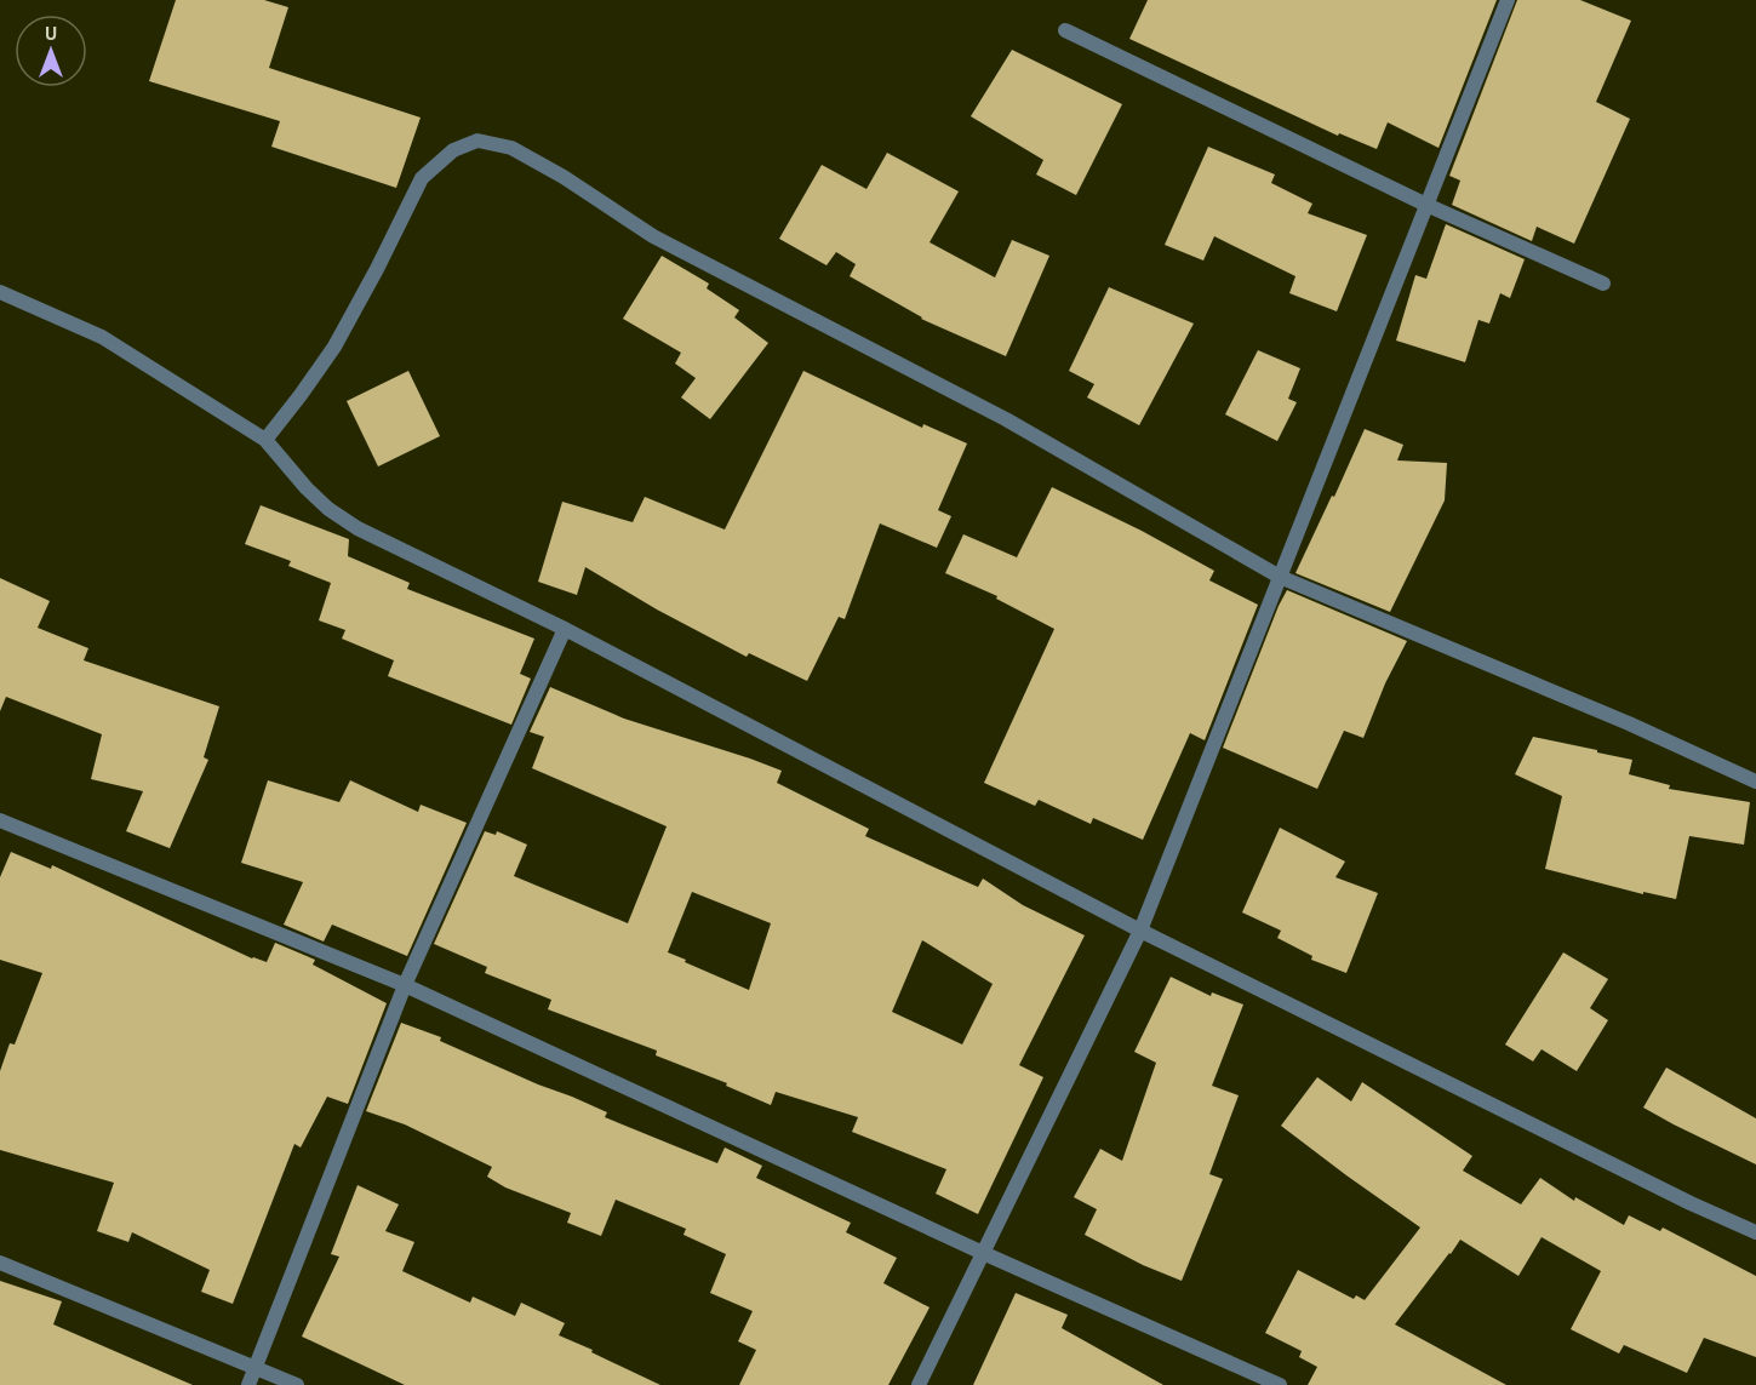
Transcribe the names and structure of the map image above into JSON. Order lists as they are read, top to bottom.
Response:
{
  "north": "top"
}
